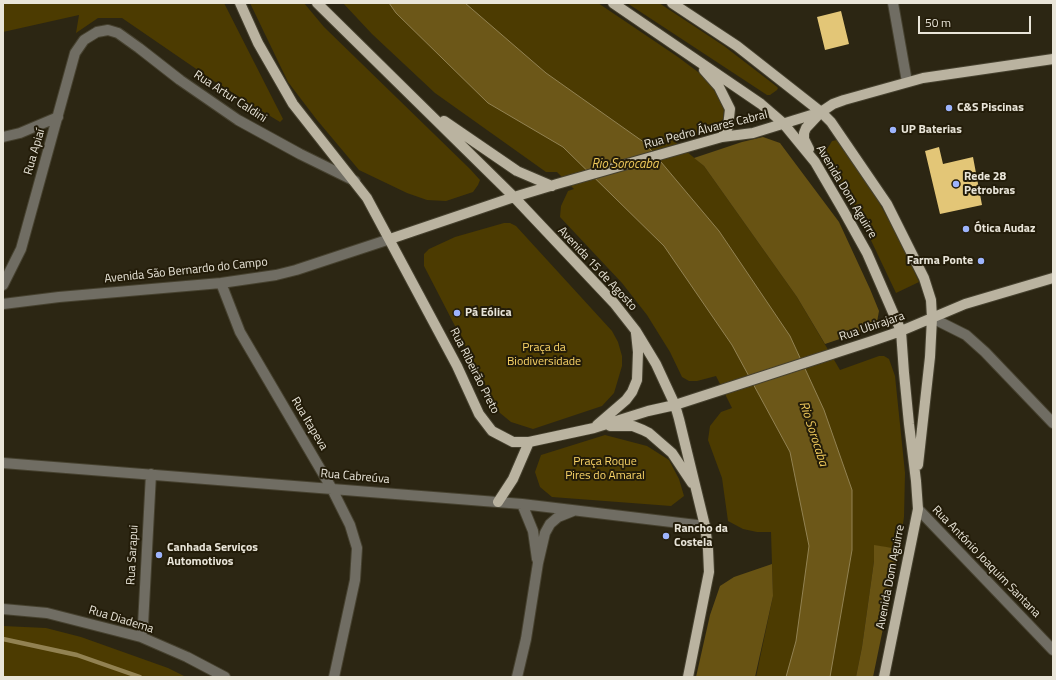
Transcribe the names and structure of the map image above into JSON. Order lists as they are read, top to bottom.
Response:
{
  "streets": {
    "main road": [
      "Rua Artur Caldini",
      "Rua Pedro Álvares Cabral",
      "Avenida Dom Aguirre",
      "Avenida 15 de Agosto",
      "Rua Ubirajara",
      "Rua Ribeirão Preto"
    ],
    "street": [
      "Rua Apiaí",
      "Avenida São Bernardo do Campo",
      "Rua Itapeva",
      "Rua Cabreúva",
      "Rua Sarapui",
      "Rua Antônio Joaquim Santana",
      "Rua Diadema"
    ]
  },
  "crossings": [
    ["Rua Artur Caldini", "Rua Apiaí"],
    ["Rua Artur Caldini", "Avenida São Bernardo do Campo"],
    ["Rua Artur Caldini", "Rua Ribeirão Preto"],
    ["Rua Pedro Álvares Cabral", "Avenida Dom Aguirre"],
    ["Avenida Dom Aguirre", "Rua Ubirajara"],
    ["Avenida Dom Aguirre", "Rua Antônio Joaquim Santana"],
    ["Avenida 15 de Agosto", "Rua Ubirajara"],
    ["Avenida 15 de Agosto", "Rua Ribeirão Preto"],
    ["Avenida 15 de Agosto", "Rua Cabreúva"],
    ["Avenida São Bernardo do Campo", "Rua Ribeirão Preto"],
    ["Avenida São Bernardo do Campo", "Rua Itapeva"],
    ["Rua Ubirajara", "Rua Ribeirão Preto"],
    ["Rua Itapeva", "Rua Cabreúva"],
    ["Rua Cabreúva", "Rua Sarapui"],
    ["Rua Sarapui", "Rua Diadema"]
  ],
  "water": ["Rio Sorocaba"],
  "parks": ["Praça da Biodiversidade", "Praça Roque Pires do Amaral"],
  "places": [
    "C&S Piscinas",
    "UP Baterias",
    "Rede 28 Petrobras",
    "Ótica Audaz",
    "Farma Ponte",
    "Pá Eólica",
    "Rancho da Costela",
    "Canhada Serviços Automotivos"
  ],
  "scale_bar": "50 m"
}
